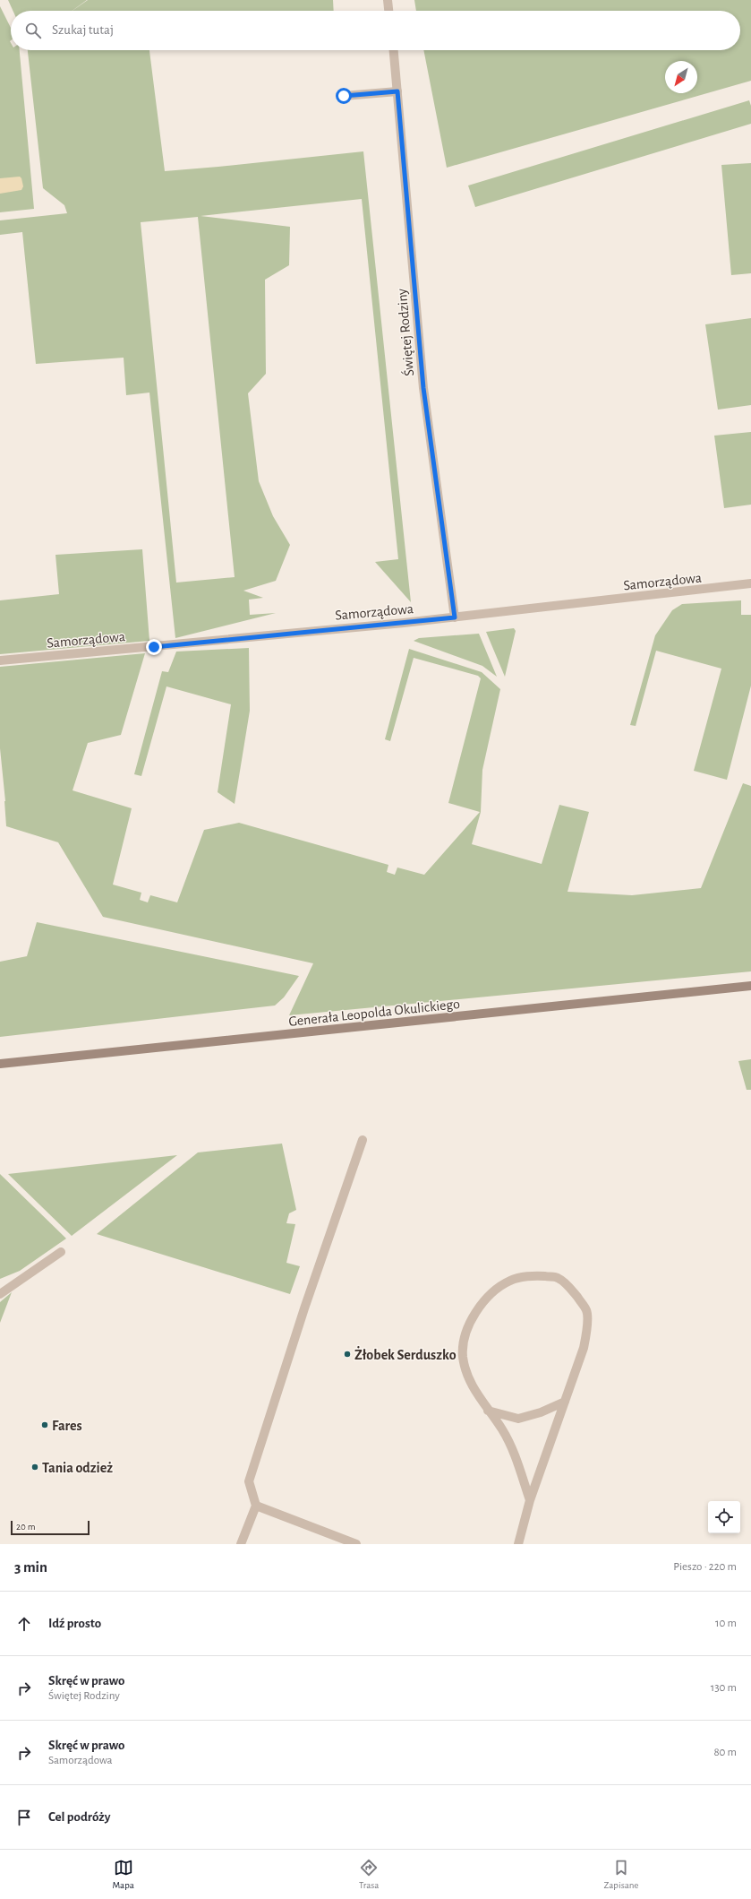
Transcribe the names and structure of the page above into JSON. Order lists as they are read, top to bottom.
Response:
{
  "streets": {
    "main road": ["Generała Leopolda Okulickiego"],
    "street": ["Świętej Rodziny", "Samorządowa"]
  },
  "crossings": [
    ["Świętej Rodziny", "Samorządowa"]
  ],
  "places": ["Żłobek Serduszko", "Fares", "Tania odzież"],
  "scale_bar": "20 m",
  "north": "bottom left",
  "page": {
    "search": "Szukaj tutaj",
    "scale": "20 m",
    "heading": ["3 min", "Pieszo · 220 m"],
    "list": [
      ["Idź prosto", "10 m"],
      ["Skręć w prawo", "Świętej Rodziny", "130 m"],
      ["Skręć w prawo", "Samorządowa", "80 m"],
      "Cel podróży"
    ],
    "nav": ["Mapa", "Trasa", "Zapisane"]
  }
}
